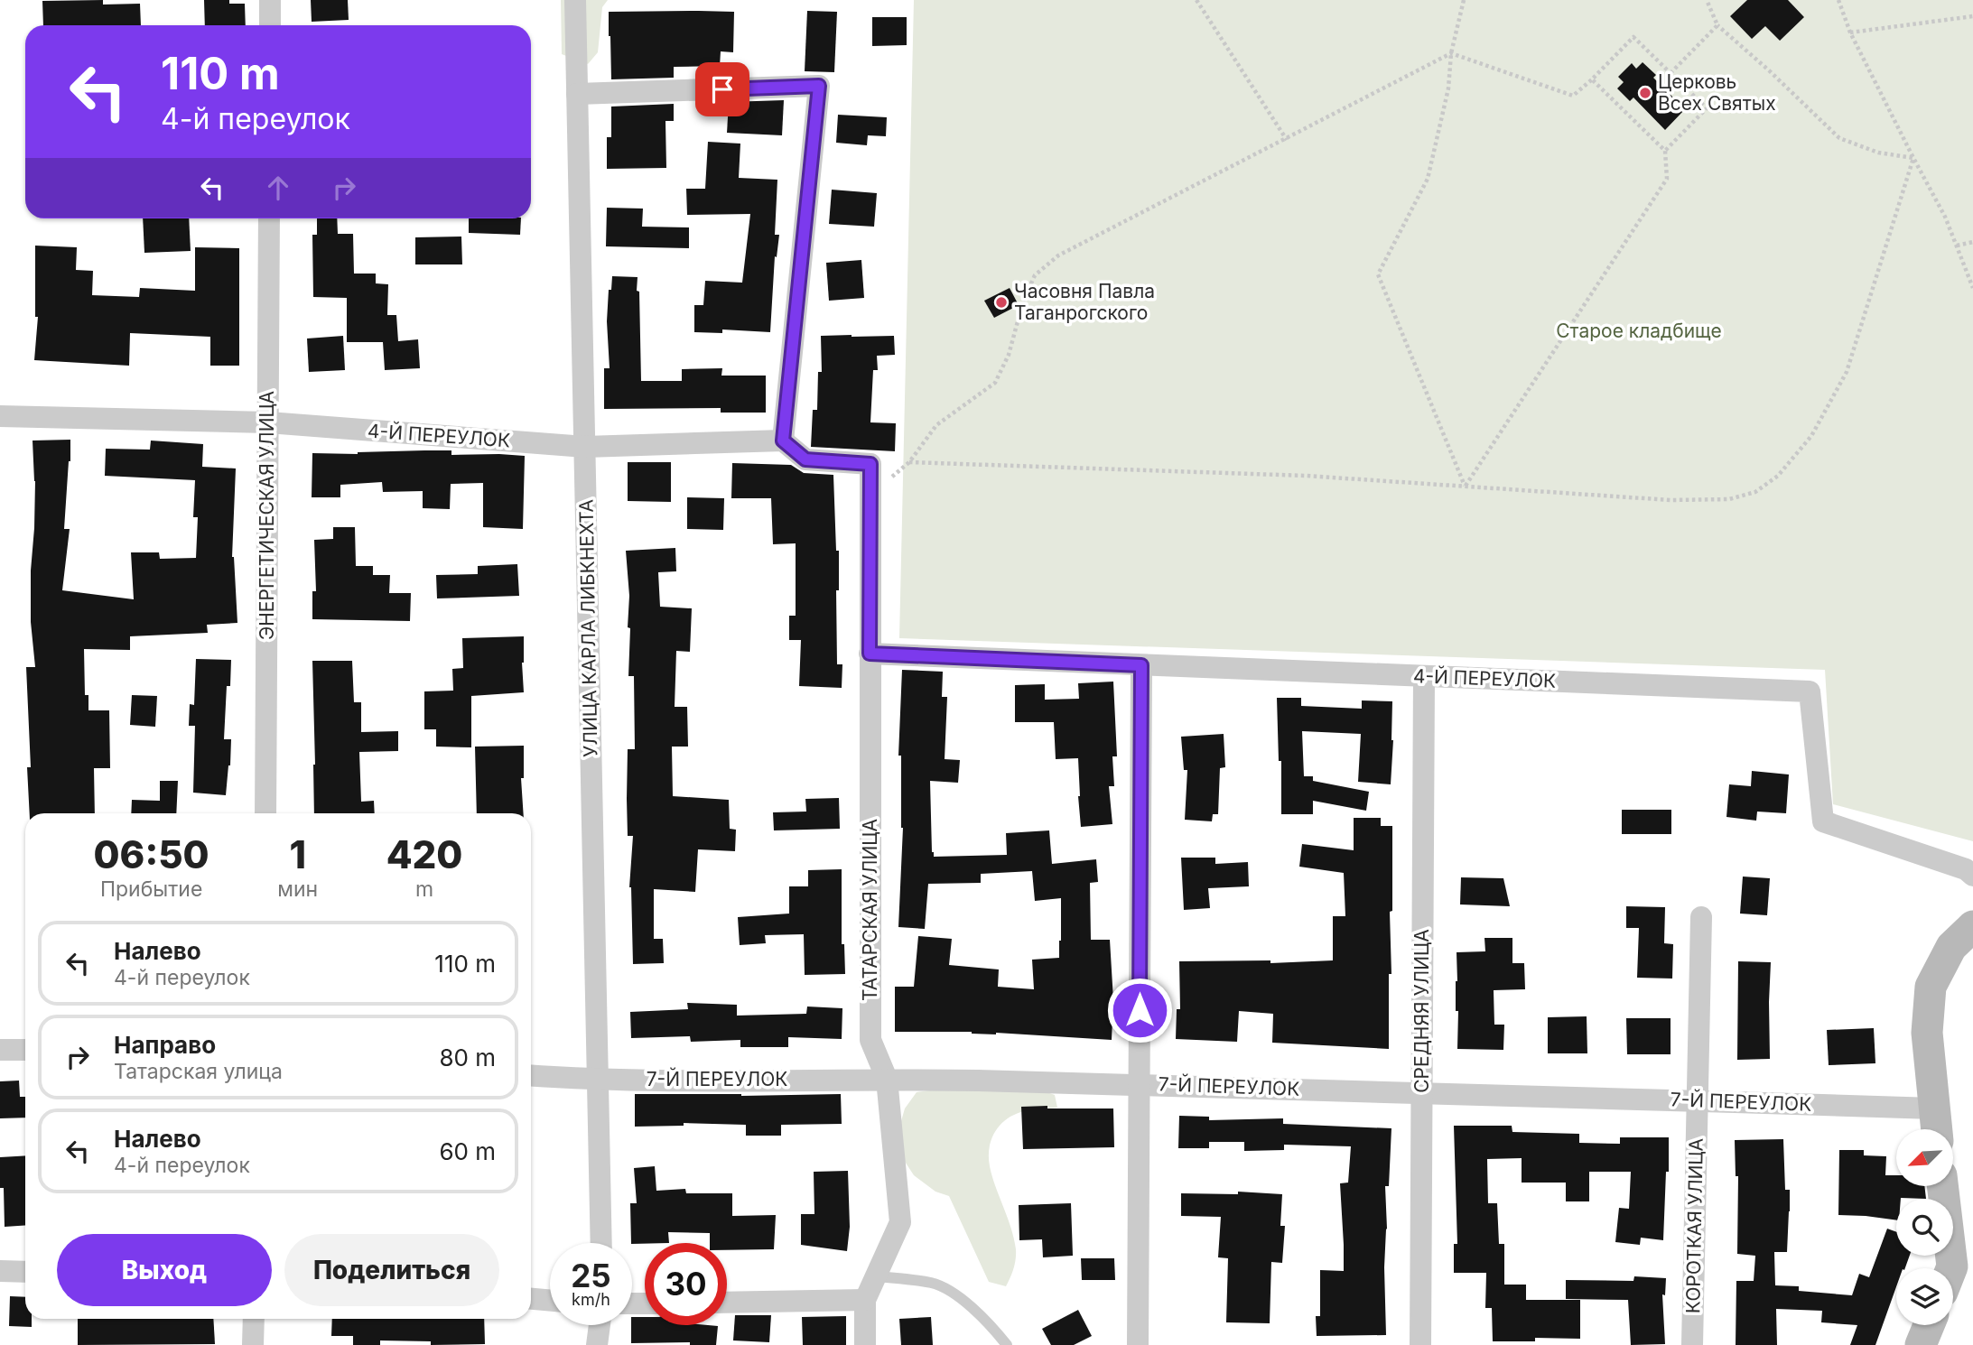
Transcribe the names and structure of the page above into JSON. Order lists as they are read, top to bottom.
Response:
{
  "streets": {
    "street": [
      "4-Й ПЕРЕУЛОК",
      "ЭНЕРГЕТИЧЕСКАЯ УЛИЦА",
      "УЛИЦА КАРЛА ЛИБКНЕХТА",
      "ТАТАРСКАЯ УЛИЦА",
      "СРЕДНЯЯ УЛИЦА",
      "7-Й ПЕРЕУЛОК",
      "КОРОТКАЯ УЛИЦА"
    ]
  },
  "crossings": [
    ["4-Й ПЕРЕУЛОК", "ЭНЕРГЕТИЧЕСКАЯ УЛИЦА"],
    ["4-Й ПЕРЕУЛОК", "УЛИЦА КАРЛА ЛИБКНЕХТА"],
    ["4-Й ПЕРЕУЛОК", "ТАТАРСКАЯ УЛИЦА"],
    ["4-Й ПЕРЕУЛОК", "СРЕДНЯЯ УЛИЦА"],
    ["УЛИЦА КАРЛА ЛИБКНЕХТА", "7-Й ПЕРЕУЛОК"],
    ["ТАТАРСКАЯ УЛИЦА", "7-Й ПЕРЕУЛОК"],
    ["СРЕДНЯЯ УЛИЦА", "7-Й ПЕРЕУЛОК"],
    ["7-Й ПЕРЕУЛОК", "КОРОТКАЯ УЛИЦА"]
  ],
  "parks": ["Старое кладбище"],
  "places": ["Церковь Всех Святых", "Часовня Павла Таганрогского"],
  "north": "bottom left",
  "page": {
    "turn": ["110 m", "4-й переулок"],
    "eta": [
      "06:50",
      "Прибытие",
      "1",
      "мин",
      "420",
      "m"
    ],
    "list": [
      {
        "name": "Налево",
        "note": "4-й переулок",
        "value": "110 m"
      },
      {
        "name": "Направо",
        "note": "Татарская улица",
        "value": "80 m"
      },
      {
        "name": "Налево",
        "note": "4-й переулок",
        "value": "60 m"
      }
    ],
    "buttons": ["Выход", "Поделиться"],
    "speed": "25 km/h",
    "limit": "30"
  }
}
